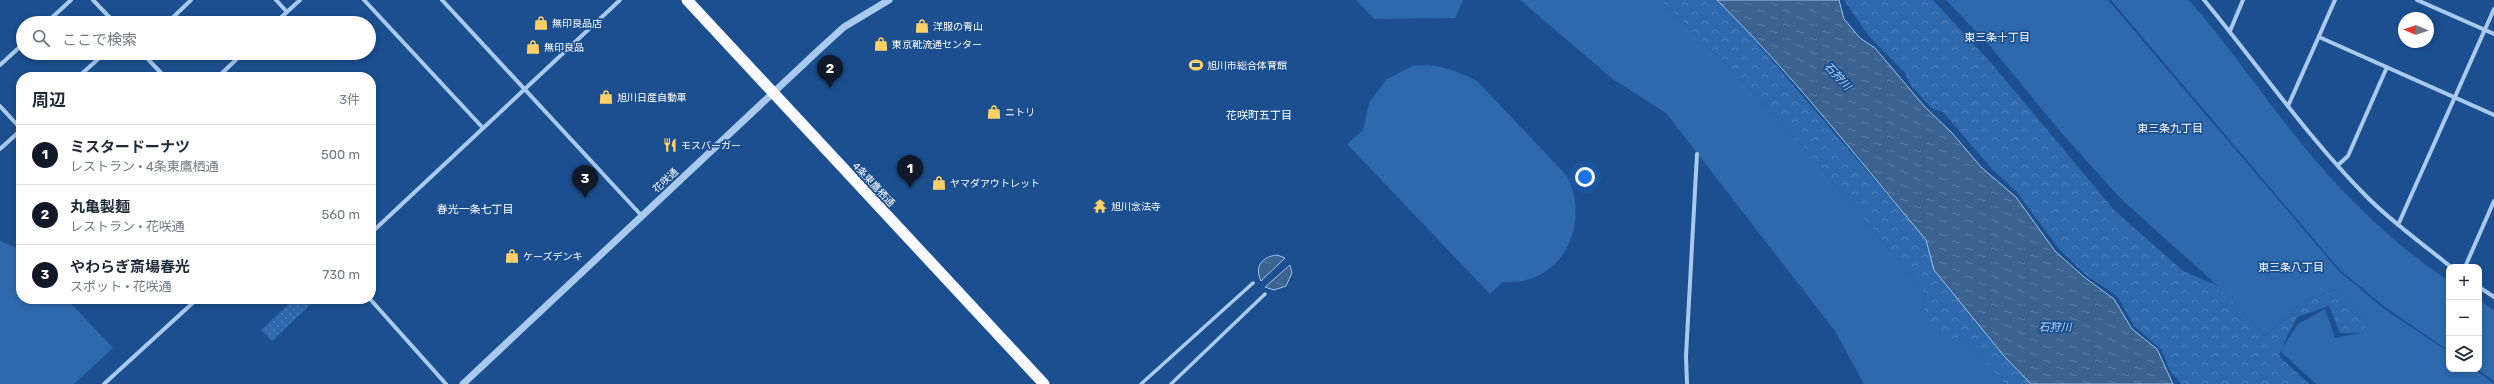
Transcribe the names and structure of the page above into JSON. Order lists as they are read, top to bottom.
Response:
{
  "streets": {
    "highway": ["4条東鷹栖通"],
    "street": ["花咲通"]
  },
  "crossings": [
    ["花咲通", "4条東鷹栖通"]
  ],
  "districts": [
    "東三条十丁目",
    "花咲町五丁目",
    "東三条九丁目",
    "春光一条七丁目",
    "東三条八丁目"
  ],
  "water": ["石狩川"],
  "places": {
    "shop": [
      "無印良品店",
      "洋服の青山",
      "東京靴流通センター",
      "無印良品",
      "旭川日産自動車",
      "ニトリ",
      "ヤマダアウトレット",
      "ケーズデンキ"
    ],
    "sports": ["旭川市総合体育館"],
    "restaurant": ["モスバーガー"],
    "temple": ["旭川念法寺"]
  },
  "north": "left",
  "page": {
    "search": "ここで検索",
    "pins": ["2", "1", "3"],
    "heading": ["周辺", "3件"],
    "list": [
      {
        "mark": "1",
        "name": "ミスタードーナツ",
        "note": "レストラン · 4条東鷹栖通",
        "value": "500 m"
      },
      {
        "mark": "2",
        "name": "丸亀製麺",
        "note": "レストラン · 花咲通",
        "value": "560 m"
      },
      {
        "mark": "3",
        "name": "やわらぎ斎場春光",
        "note": "スポット · 花咲通",
        "value": "730 m"
      }
    ],
    "map_buttons": ["+", "−"]
  }
}
